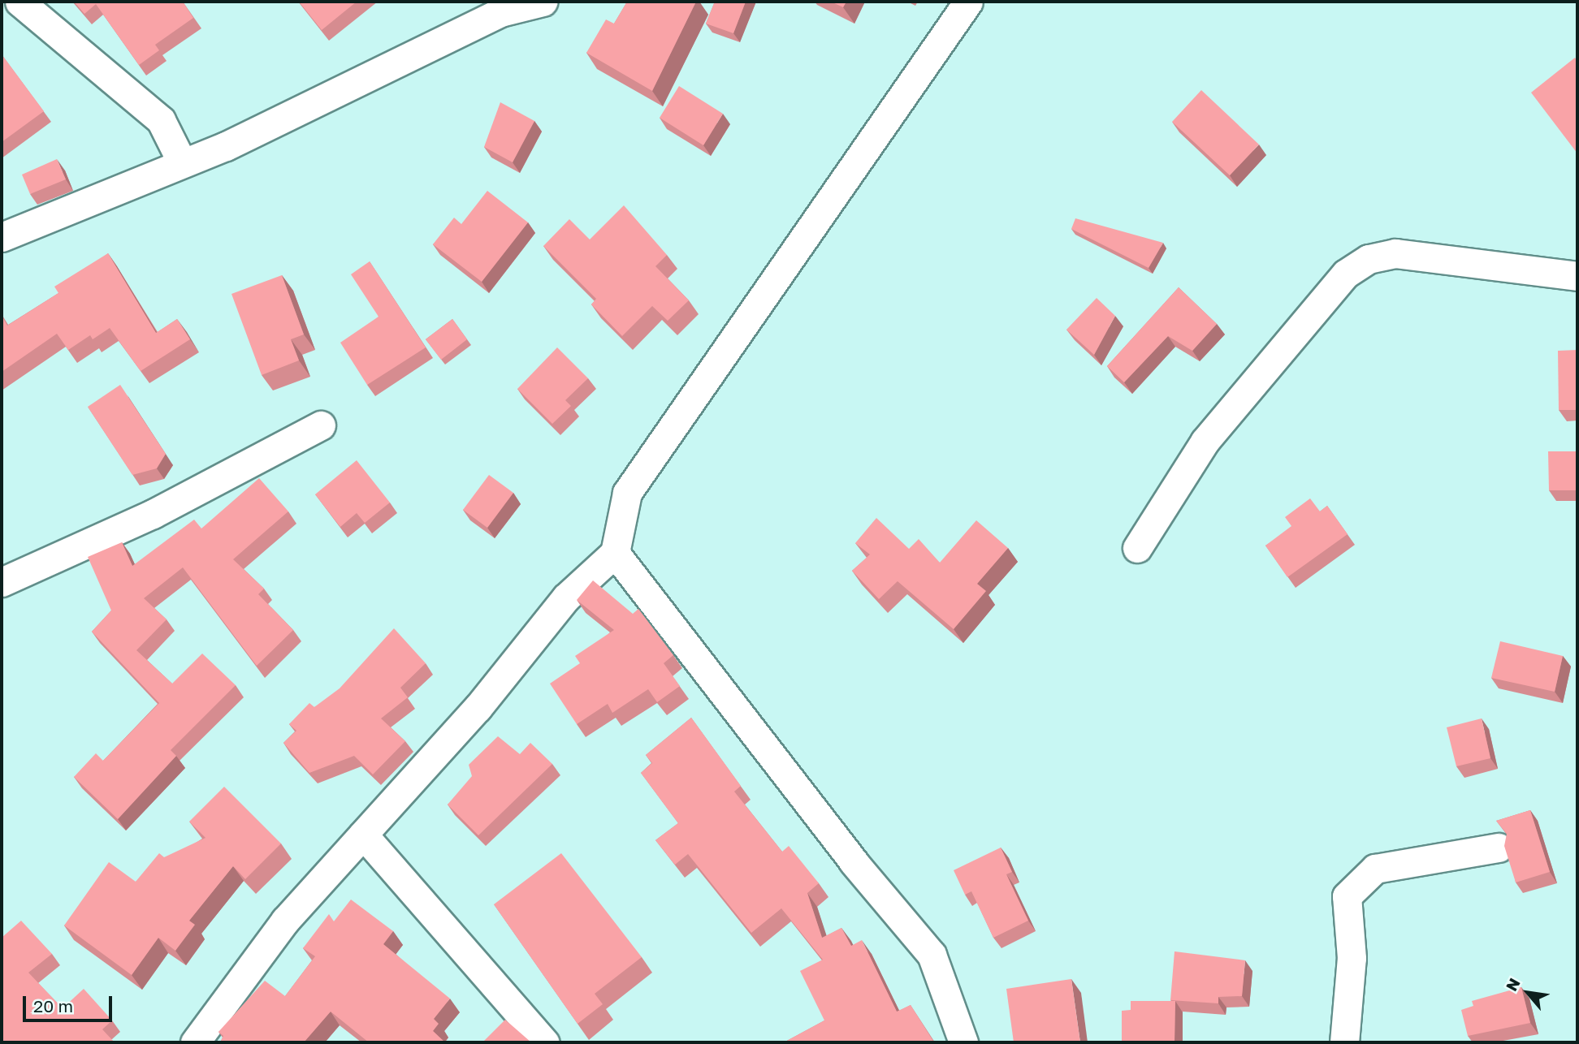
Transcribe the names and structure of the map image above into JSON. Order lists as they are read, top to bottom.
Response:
{
  "scale_bar": "20 m",
  "north": "top left"
}
